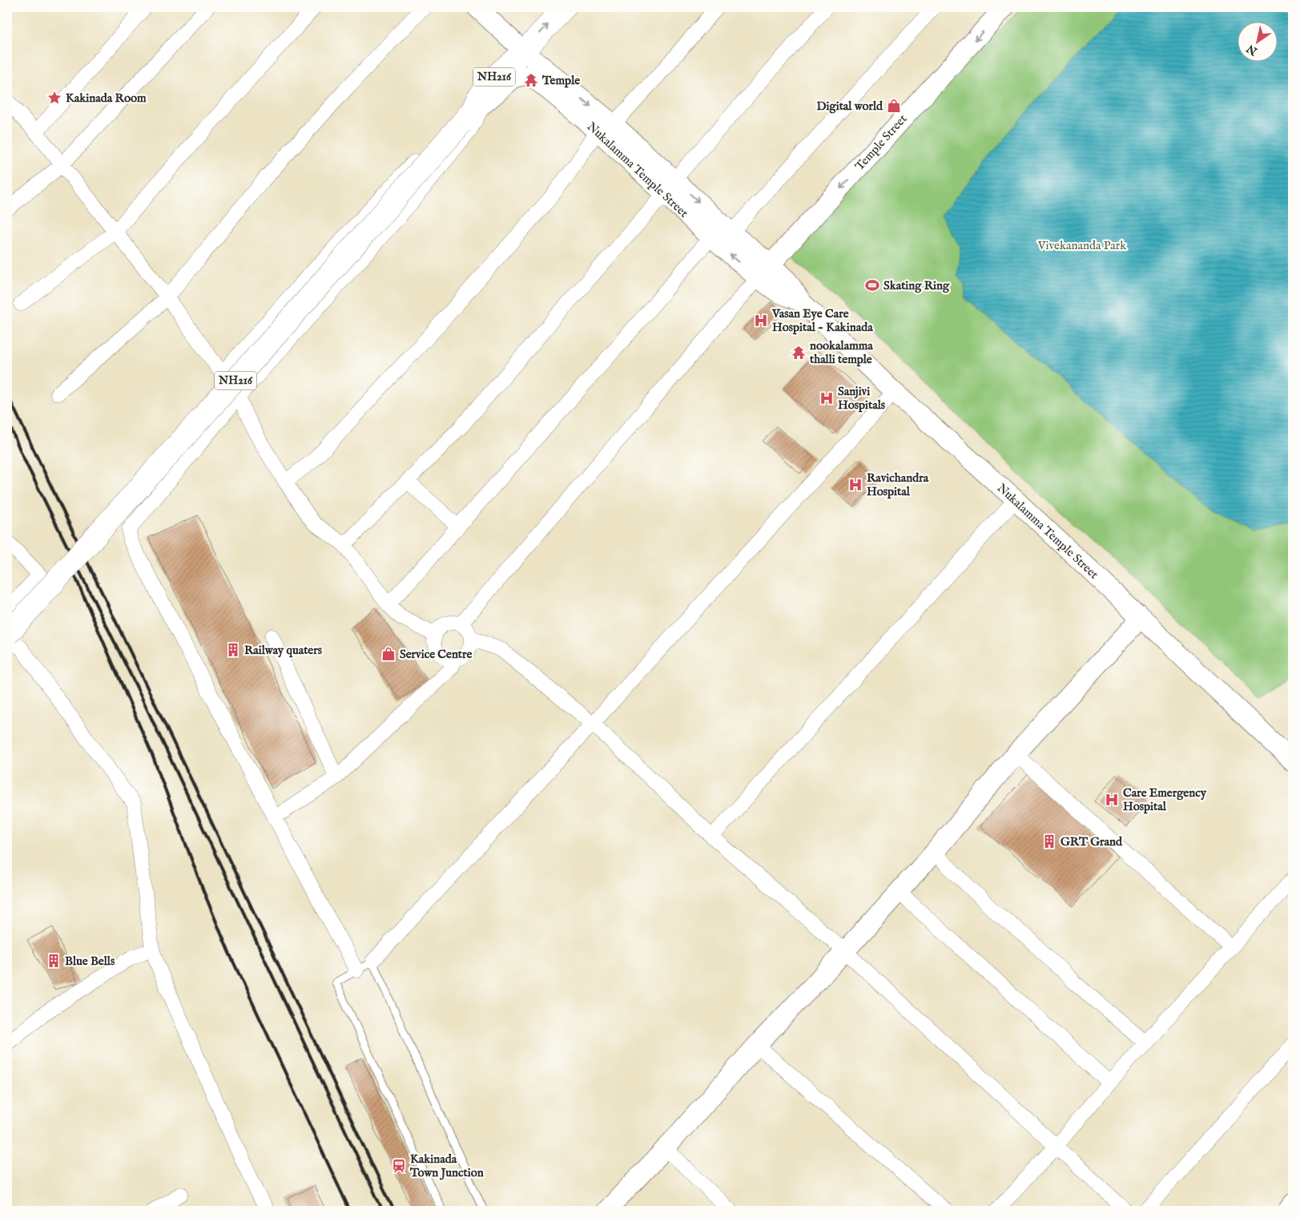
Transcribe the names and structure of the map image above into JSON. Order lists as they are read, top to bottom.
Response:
{
  "streets": {
    "highway": ["NH216"],
    "street": ["Temple Street", "Nukalamma Temple Street"]
  },
  "crossings": [
    ["NH216", "Nukalamma Temple Street"],
    ["Temple Street", "Nukalamma Temple Street"]
  ],
  "parks": ["Vivekananda Park"],
  "places": {
    "temple": ["Temple", "nookalamma thalli temple"],
    "place": ["Kakinada Room"],
    "shop": ["Digital world", "Service Centre"],
    "sports": ["Skating Ring"],
    "hospital": [
      "Vasan Eye Care Hospital - Kakinada",
      "Sanjivi Hospitals",
      "Ravichandra Hospital",
      "Care Emergency Hospital"
    ],
    "building": ["Railway quaters", "GRT Grand", "Blue Bells"],
    "station": ["Kakinada Town Junction"]
  },
  "north": "bottom left"
}
